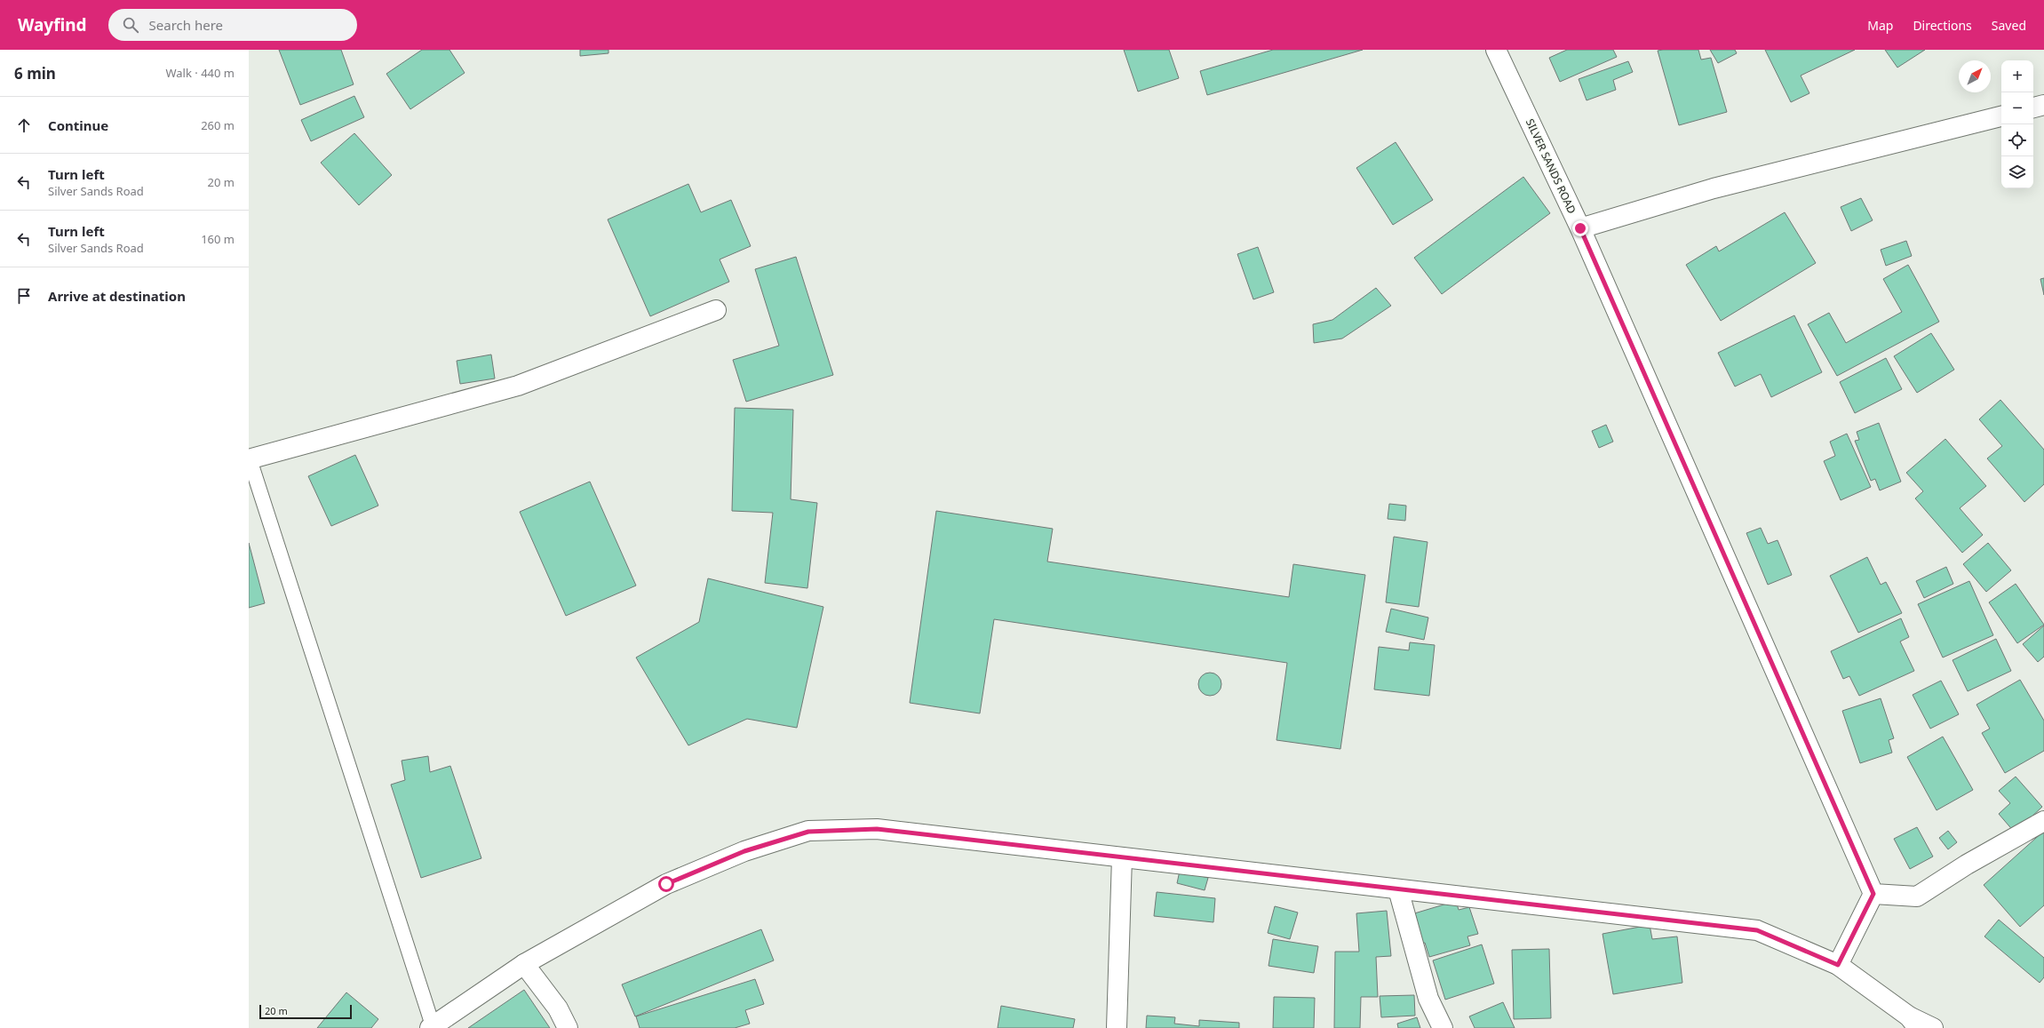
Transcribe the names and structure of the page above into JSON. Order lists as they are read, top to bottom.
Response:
{
  "streets": {
    "street": ["SILVER SANDS ROAD"]
  },
  "scale_bar": "20 m",
  "north": "top right",
  "page": {
    "header": "Wayfind",
    "search": "Search here",
    "nav": ["Map", "Directions", "Saved"],
    "heading": ["6 min", "Walk · 440 m"],
    "map_buttons": ["+", "−"],
    "list": [
      ["Continue", "260 m"],
      ["Turn left", "Silver Sands Road", "20 m"],
      ["Turn left", "Silver Sands Road", "160 m"],
      "Arrive at destination"
    ],
    "scale": "20 m"
  }
}
